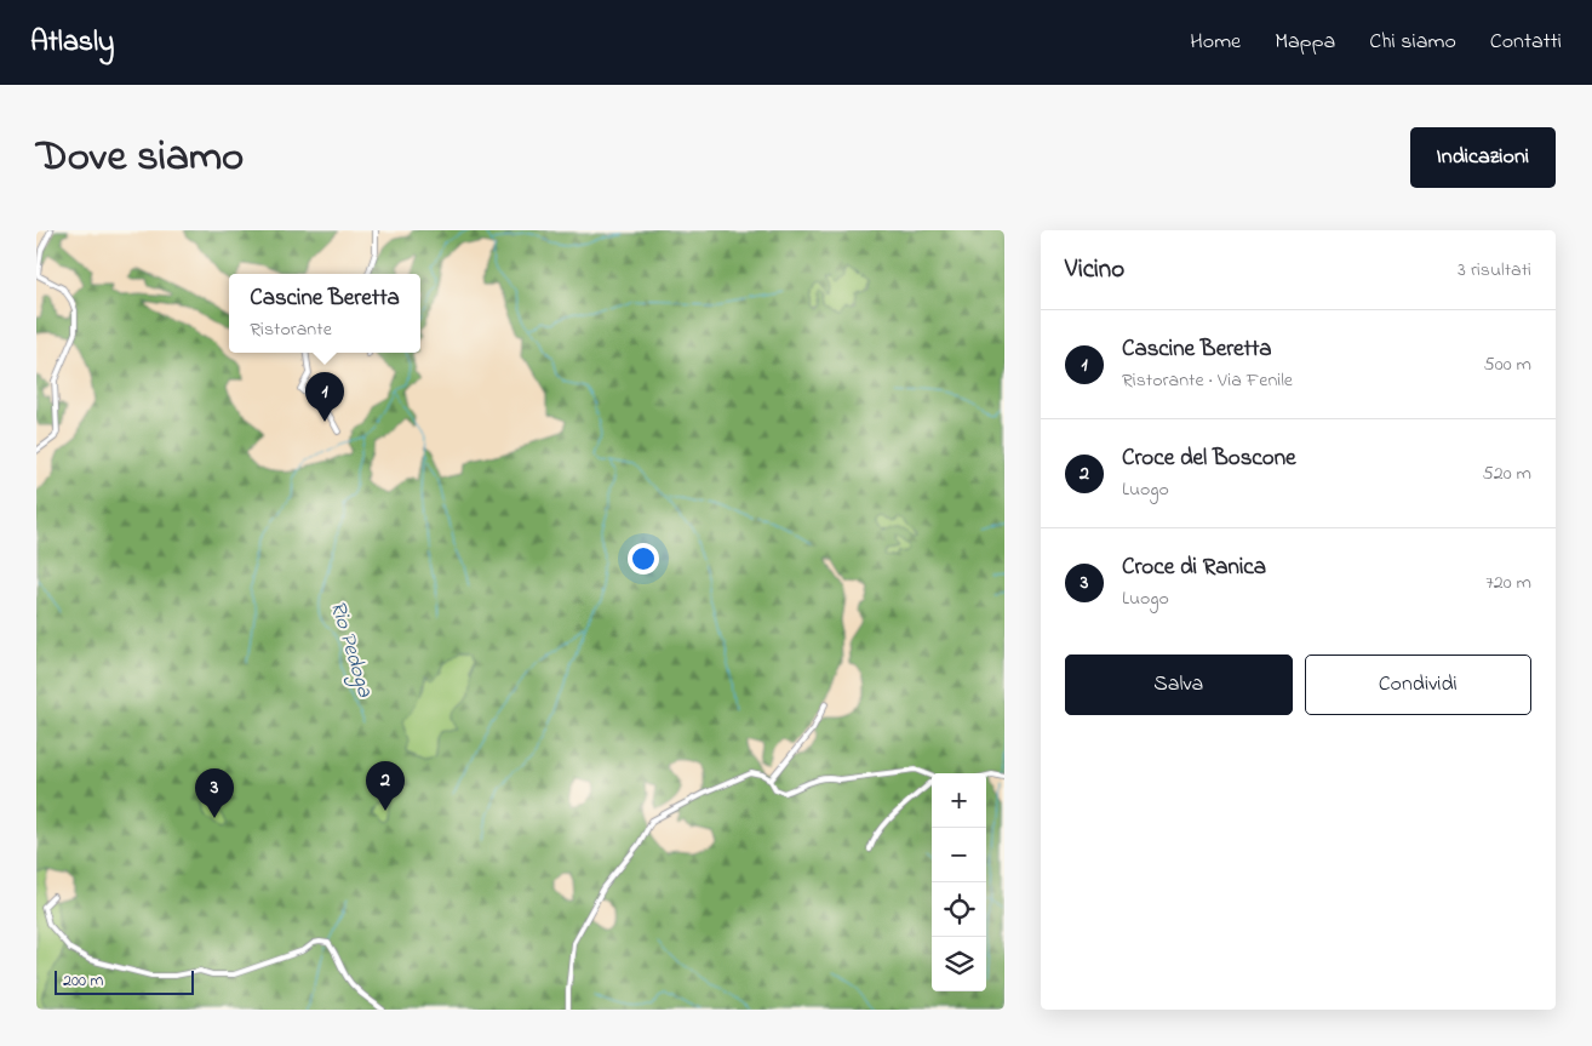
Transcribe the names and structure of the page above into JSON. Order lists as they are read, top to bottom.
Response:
{
  "water": ["Rio Pedoga"],
  "scale_bar": "200 m",
  "page": {
    "header": "Atlasly",
    "nav": [
      "Home",
      "Mappa",
      "Chi siamo",
      "Contatti"
    ],
    "title": "Dove siamo",
    "buttons": [
      "Indicazioni",
      ["Salva", "Condividi"]
    ],
    "heading": ["Vicino", "3 risultati"],
    "popup": ["Cascine Beretta", "Ristorante"],
    "list": [
      {
        "mark": "1",
        "name": "Cascine Beretta",
        "note": "Ristorante · Via Fenile",
        "value": "500 m"
      },
      {
        "mark": "2",
        "name": "Croce del Boscone",
        "note": "Luogo",
        "value": "520 m"
      },
      {
        "mark": "3",
        "name": "Croce di Ranica",
        "note": "Luogo",
        "value": "720 m"
      }
    ],
    "pins": ["1", "2", "3"],
    "map_buttons": ["+", "−"],
    "scale": "200 m"
  }
}
